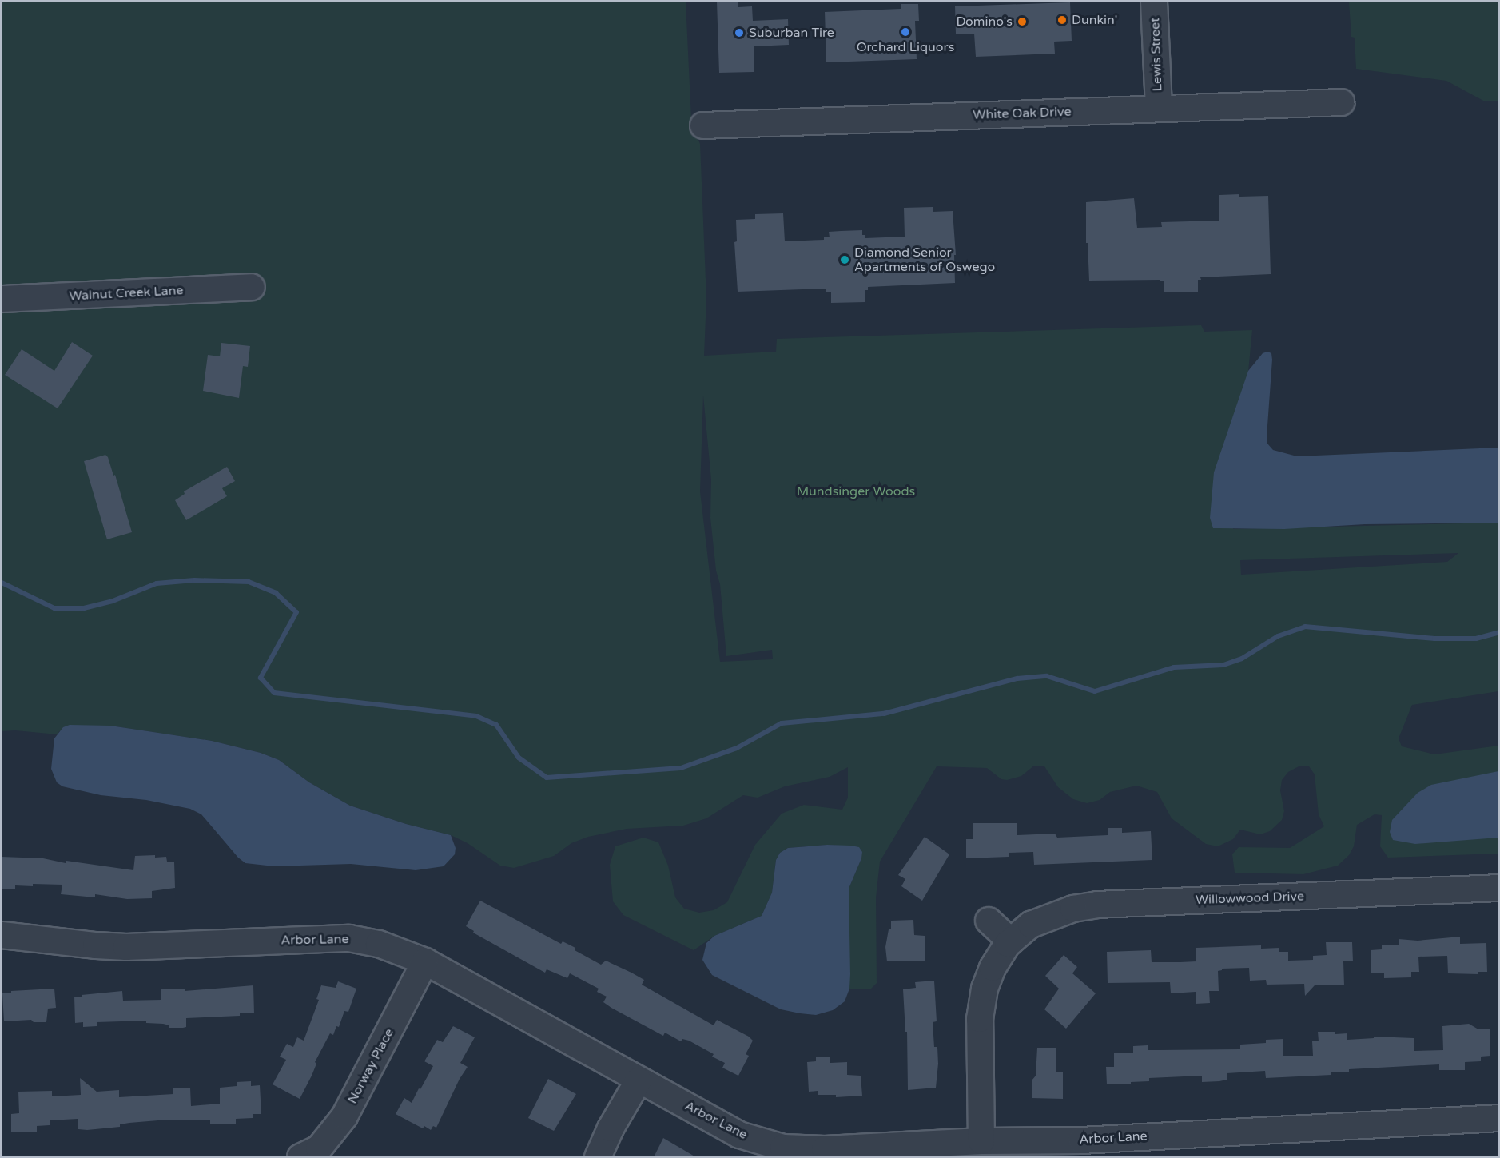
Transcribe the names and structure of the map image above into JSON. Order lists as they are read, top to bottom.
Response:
{
  "streets": {
    "street": [
      "Lewis Street",
      "White Oak Drive",
      "Walnut Creek Lane",
      "Willowwood Drive",
      "Arbor Lane",
      "Norway Place"
    ]
  },
  "crossings": [
    ["Lewis Street", "White Oak Drive"],
    ["Willowwood Drive", "Arbor Lane"],
    ["Arbor Lane", "Norway Place"]
  ],
  "parks": ["Mundsinger Woods"],
  "places": [
    "Dunkin'",
    "Domino's",
    "Orchard Liquors",
    "Suburban Tire",
    "Diamond Senior Apartments of Oswego"
  ]
}
